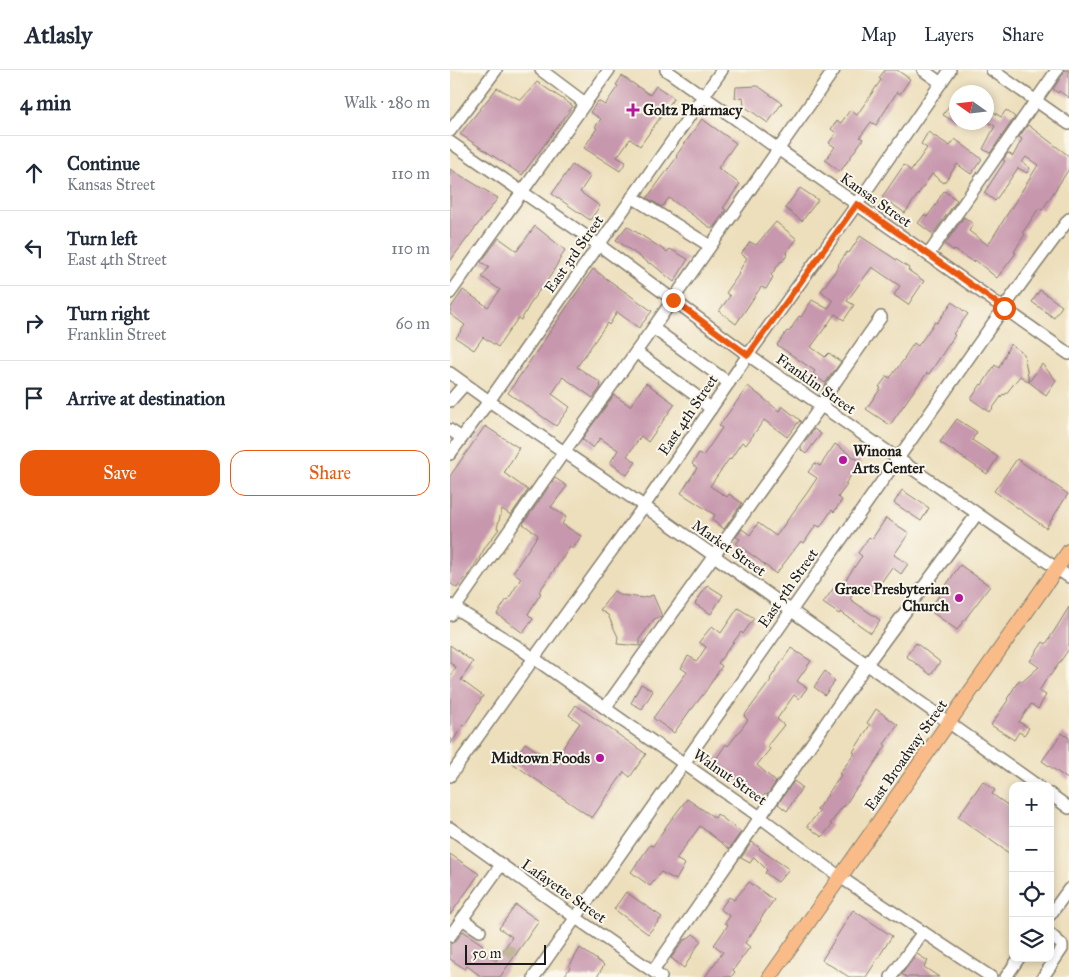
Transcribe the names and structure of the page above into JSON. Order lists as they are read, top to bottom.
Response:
{
  "streets": {
    "main road": ["East Broadway Street"],
    "street": [
      "Kansas Street",
      "East 3rd Street",
      "Franklin Street",
      "East 4th Street",
      "Market Street",
      "East 5th Street",
      "Walnut Street",
      "Lafayette Street"
    ]
  },
  "crossings": [
    ["Kansas Street", "East 3rd Street"],
    ["Kansas Street", "East 4th Street"],
    ["Kansas Street", "East 5th Street"],
    ["East 3rd Street", "Franklin Street"],
    ["East 3rd Street", "Market Street"],
    ["Franklin Street", "East 4th Street"],
    ["Franklin Street", "East 5th Street"],
    ["Franklin Street", "East Broadway Street"],
    ["East 4th Street", "Market Street"],
    ["East 4th Street", "Walnut Street"],
    ["Market Street", "East 5th Street"],
    ["Market Street", "East Broadway Street"],
    ["East 5th Street", "Walnut Street"],
    ["East 5th Street", "Lafayette Street"],
    ["East Broadway Street", "Walnut Street"]
  ],
  "places": {
    "health": ["Goltz Pharmacy"],
    "other": ["Winona Arts Center", "Grace Presbyterian Church", "Midtown Foods"]
  },
  "scale_bar": "50 m",
  "north": "left",
  "page": {
    "header": "Atlasly",
    "nav": ["Map", "Layers", "Share"],
    "heading": ["4 min", "Walk · 280 m"],
    "list": [
      ["Continue", "Kansas Street", "110 m"],
      ["Turn left", "East 4th Street", "110 m"],
      ["Turn right", "Franklin Street", "60 m"],
      "Arrive at destination"
    ],
    "buttons": ["Save", "Share"],
    "map_buttons": ["+", "−"],
    "scale": "50 m"
  }
}
